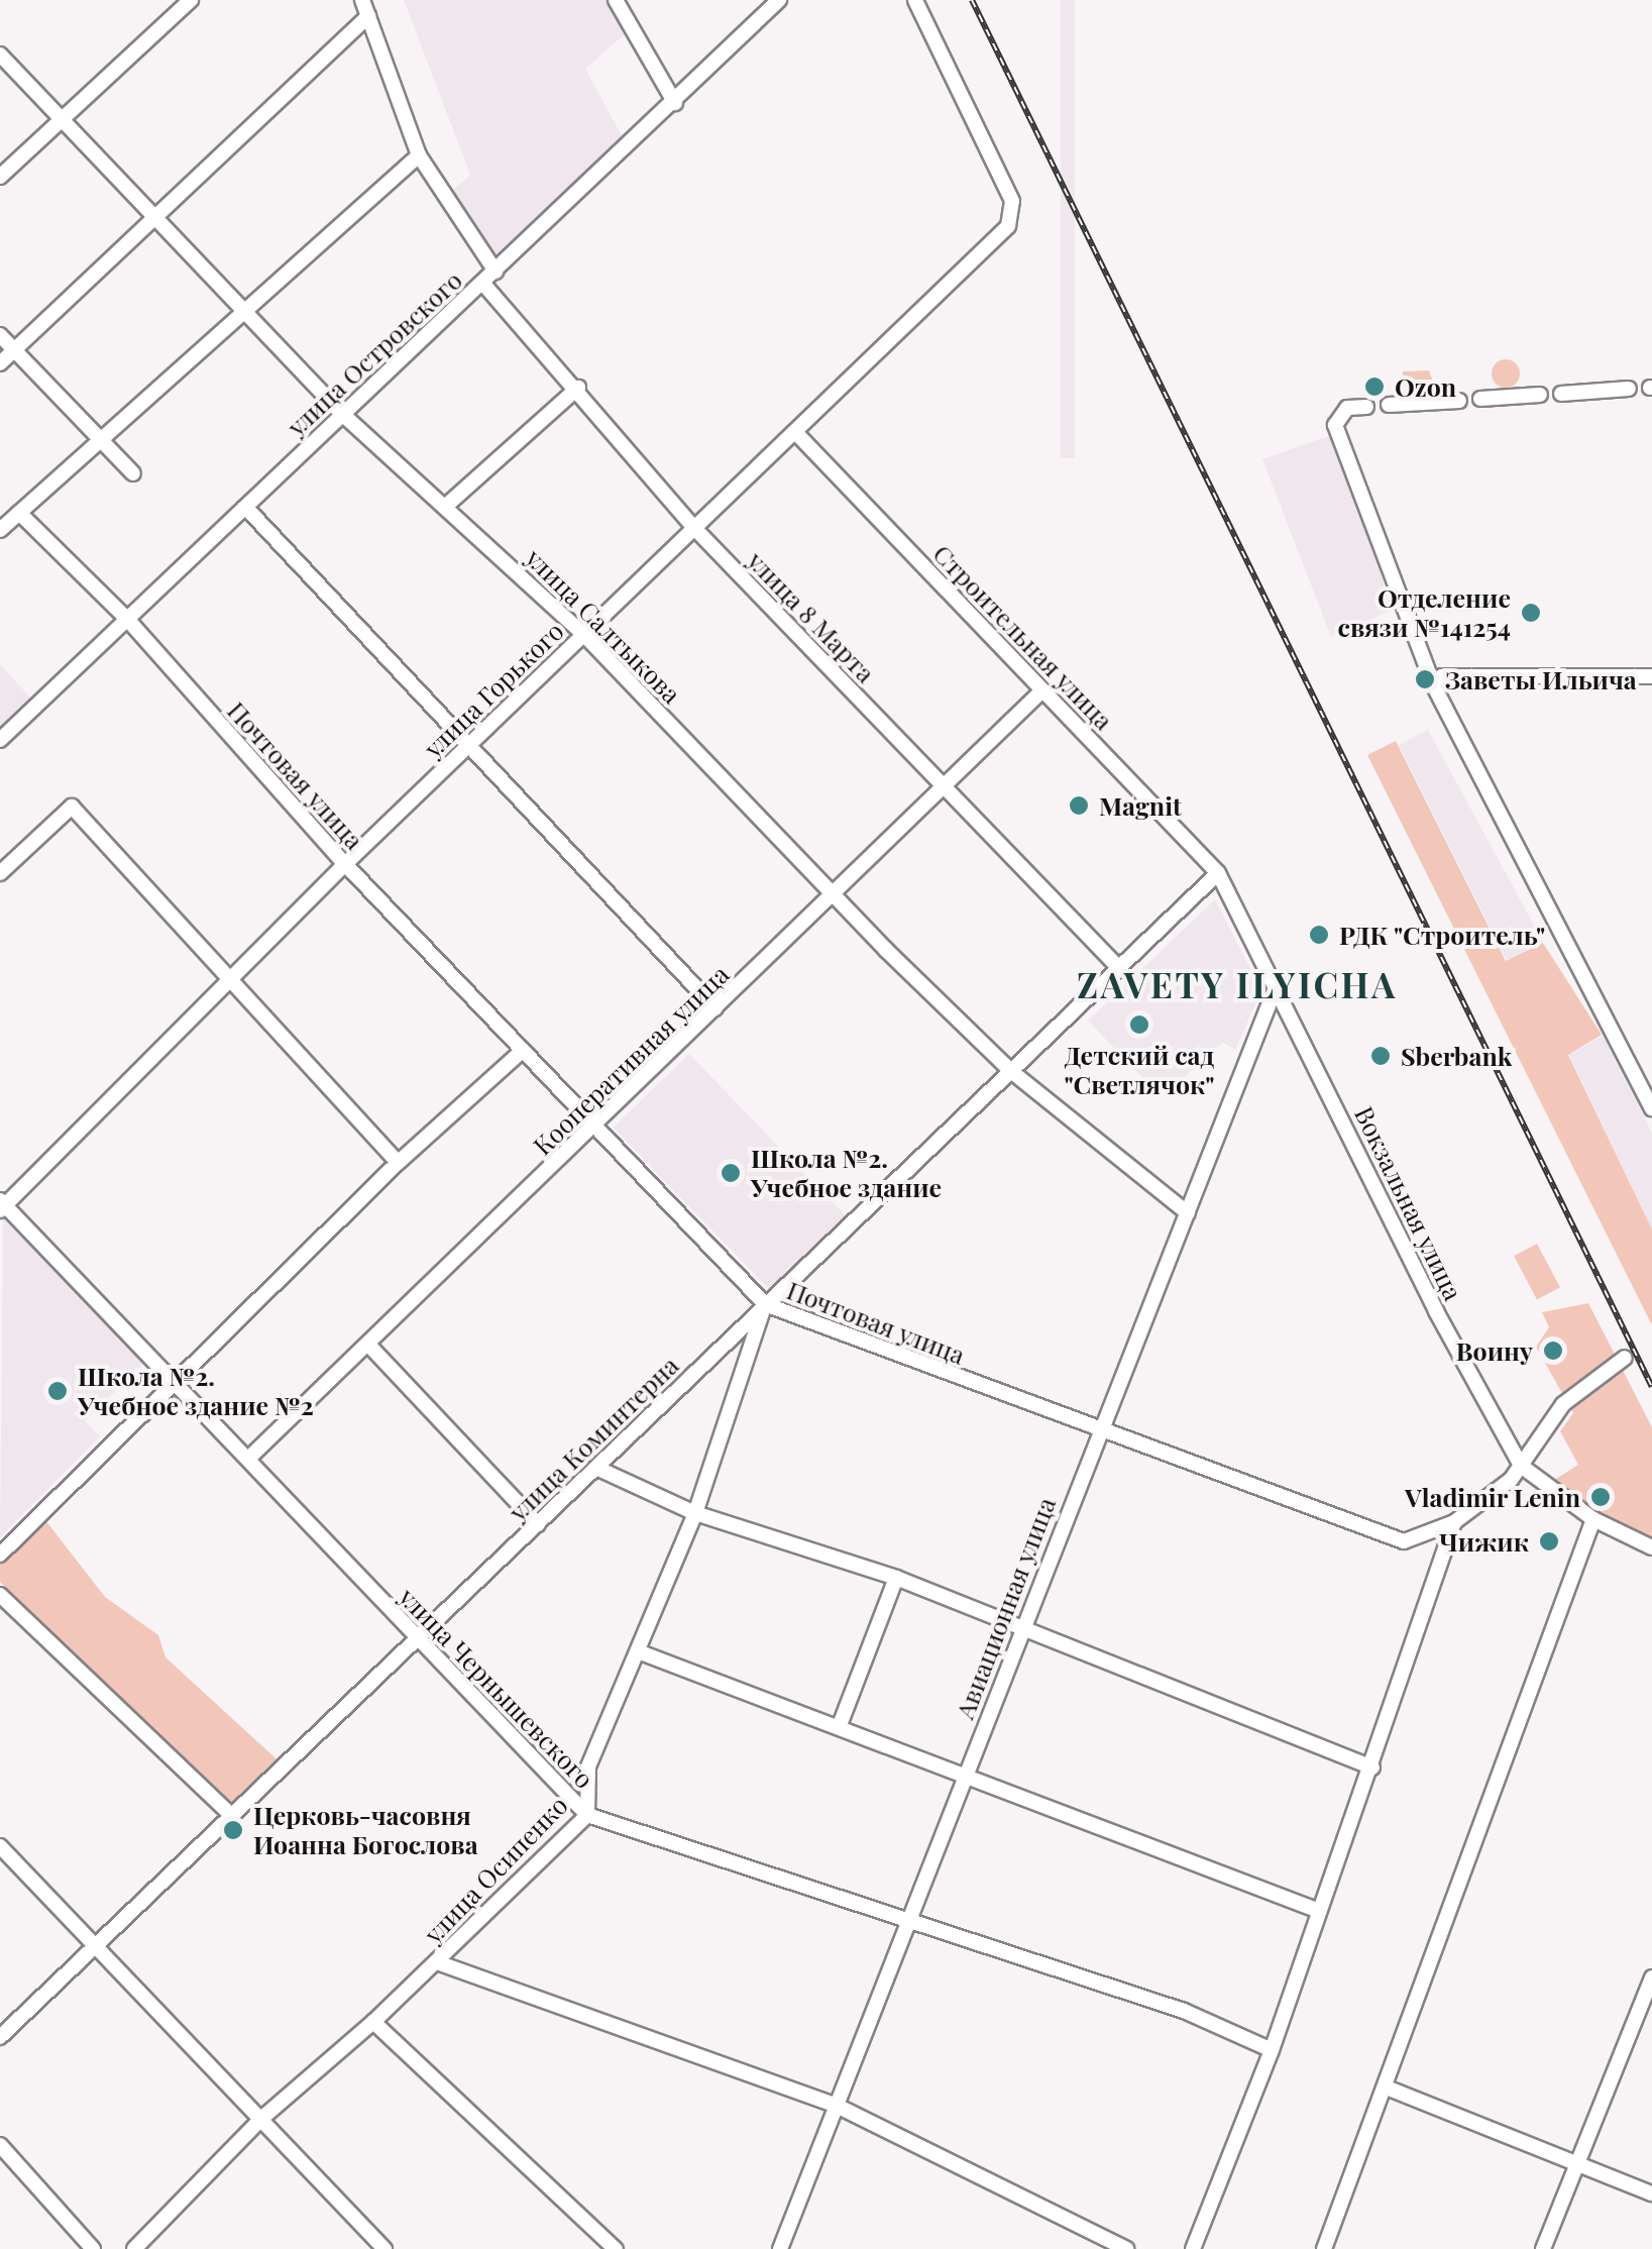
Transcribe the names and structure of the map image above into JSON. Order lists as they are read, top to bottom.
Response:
{
  "streets": {
    "street": [
      "улица Островского",
      "улица 8 Марта",
      "улица Салтыкова",
      "Строительная улица",
      "улица Горького",
      "Почтовая улица",
      "Кооперативная улица",
      "Вокзальная улица",
      "улица Коминтерна",
      "Авиационная улица",
      "улица Чернышевского",
      "улица Осипенко"
    ]
  },
  "crossings": [
    ["улица Островского", "улица 8 Марта"],
    ["улица Островского", "улица Салтыкова"],
    ["улица Островского", "Почтовая улица"],
    ["улица 8 Марта", "улица Горького"],
    ["улица 8 Марта", "Кооперативная улица"],
    ["улица 8 Марта", "улица Коминтерна"],
    ["улица Салтыкова", "улица Горького"],
    ["улица Салтыкова", "Кооперативная улица"],
    ["улица Салтыкова", "улица Коминтерна"],
    ["улица Салтыкова", "Авиационная улица"],
    ["Строительная улица", "улица Горького"],
    ["Строительная улица", "Кооперативная улица"],
    ["Строительная улица", "Вокзальная улица"],
    ["Строительная улица", "улица Коминтерна"],
    ["улица Горького", "Почтовая улица"],
    ["улица Горького", "улица Чернышевского"],
    ["Почтовая улица", "Кооперативная улица"],
    ["Почтовая улица", "Вокзальная улица"],
    ["Почтовая улица", "улица Коминтерна"],
    ["Почтовая улица", "Авиационная улица"],
    ["Почтовая улица", "улица Осипенко"],
    ["Кооперативная улица", "улица Чернышевского"],
    ["Вокзальная улица", "улица Коминтерна"],
    ["Вокзальная улица", "Авиационная улица"],
    ["улица Коминтерна", "улица Чернышевского"],
    ["улица Коминтерна", "улица Осипенко"],
    ["Авиационная улица", "улица Чернышевского"],
    ["улица Чернышевского", "улица Осипенко"]
  ],
  "districts": ["ZAVETY ILYICHA"],
  "places": [
    "Ozon",
    "Отделение связи №141254",
    "Заветы Ильича",
    "Magnit",
    "РДК \"Строитель\"",
    "Детский сад \"Светлячок\"",
    "Sberbank",
    "Школа №2. Учебное здание",
    "Воину",
    "Школа №2. Учебное здание №2",
    "Vladimir Lenin",
    "Чижик",
    "Церковь-часовня Иоанна Богослова"
  ]
}
